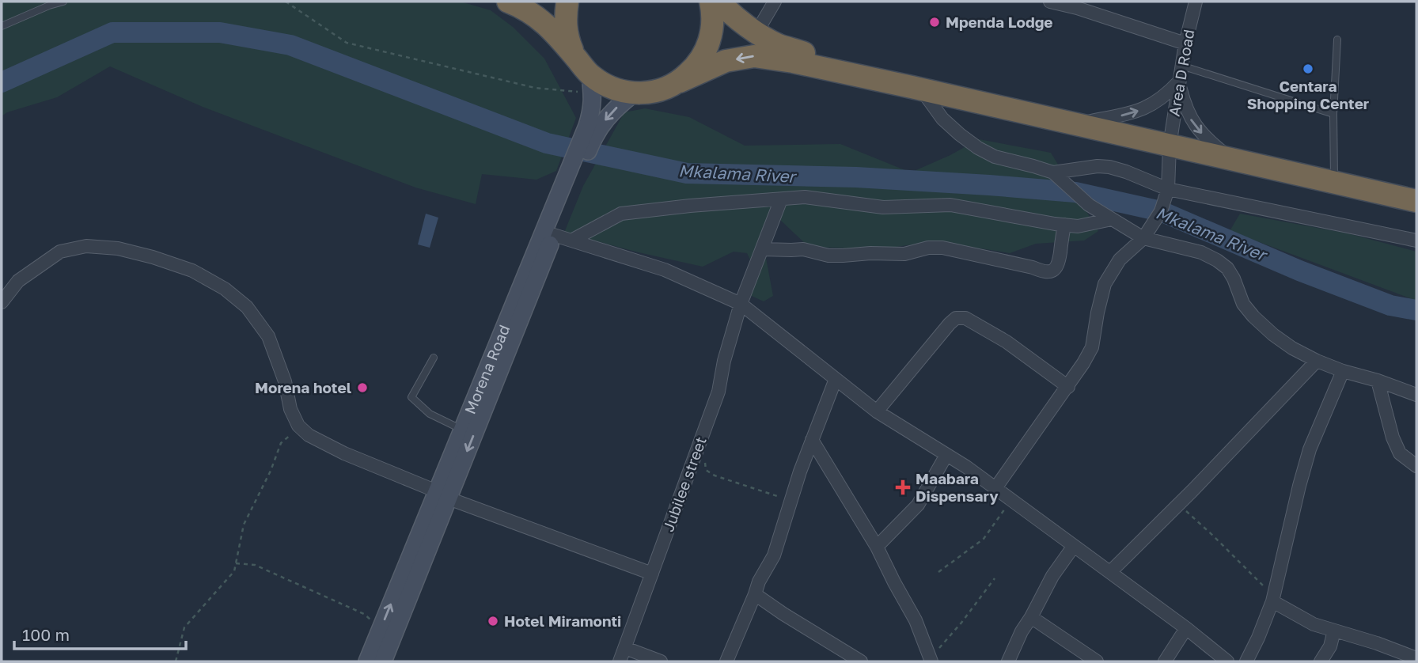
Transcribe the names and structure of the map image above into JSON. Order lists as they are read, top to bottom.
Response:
{
  "streets": {
    "main road": ["Morena Road"],
    "street": ["Area D Road", "Jubilee street"]
  },
  "water": ["Mkalama River"],
  "places": {
    "other": [
      "Mpenda Lodge",
      "Centara Shopping Center",
      "Morena hotel",
      "Hotel Miramonti"
    ],
    "health": ["Maabara Dispensary"]
  },
  "scale_bar": "100 m"
}
